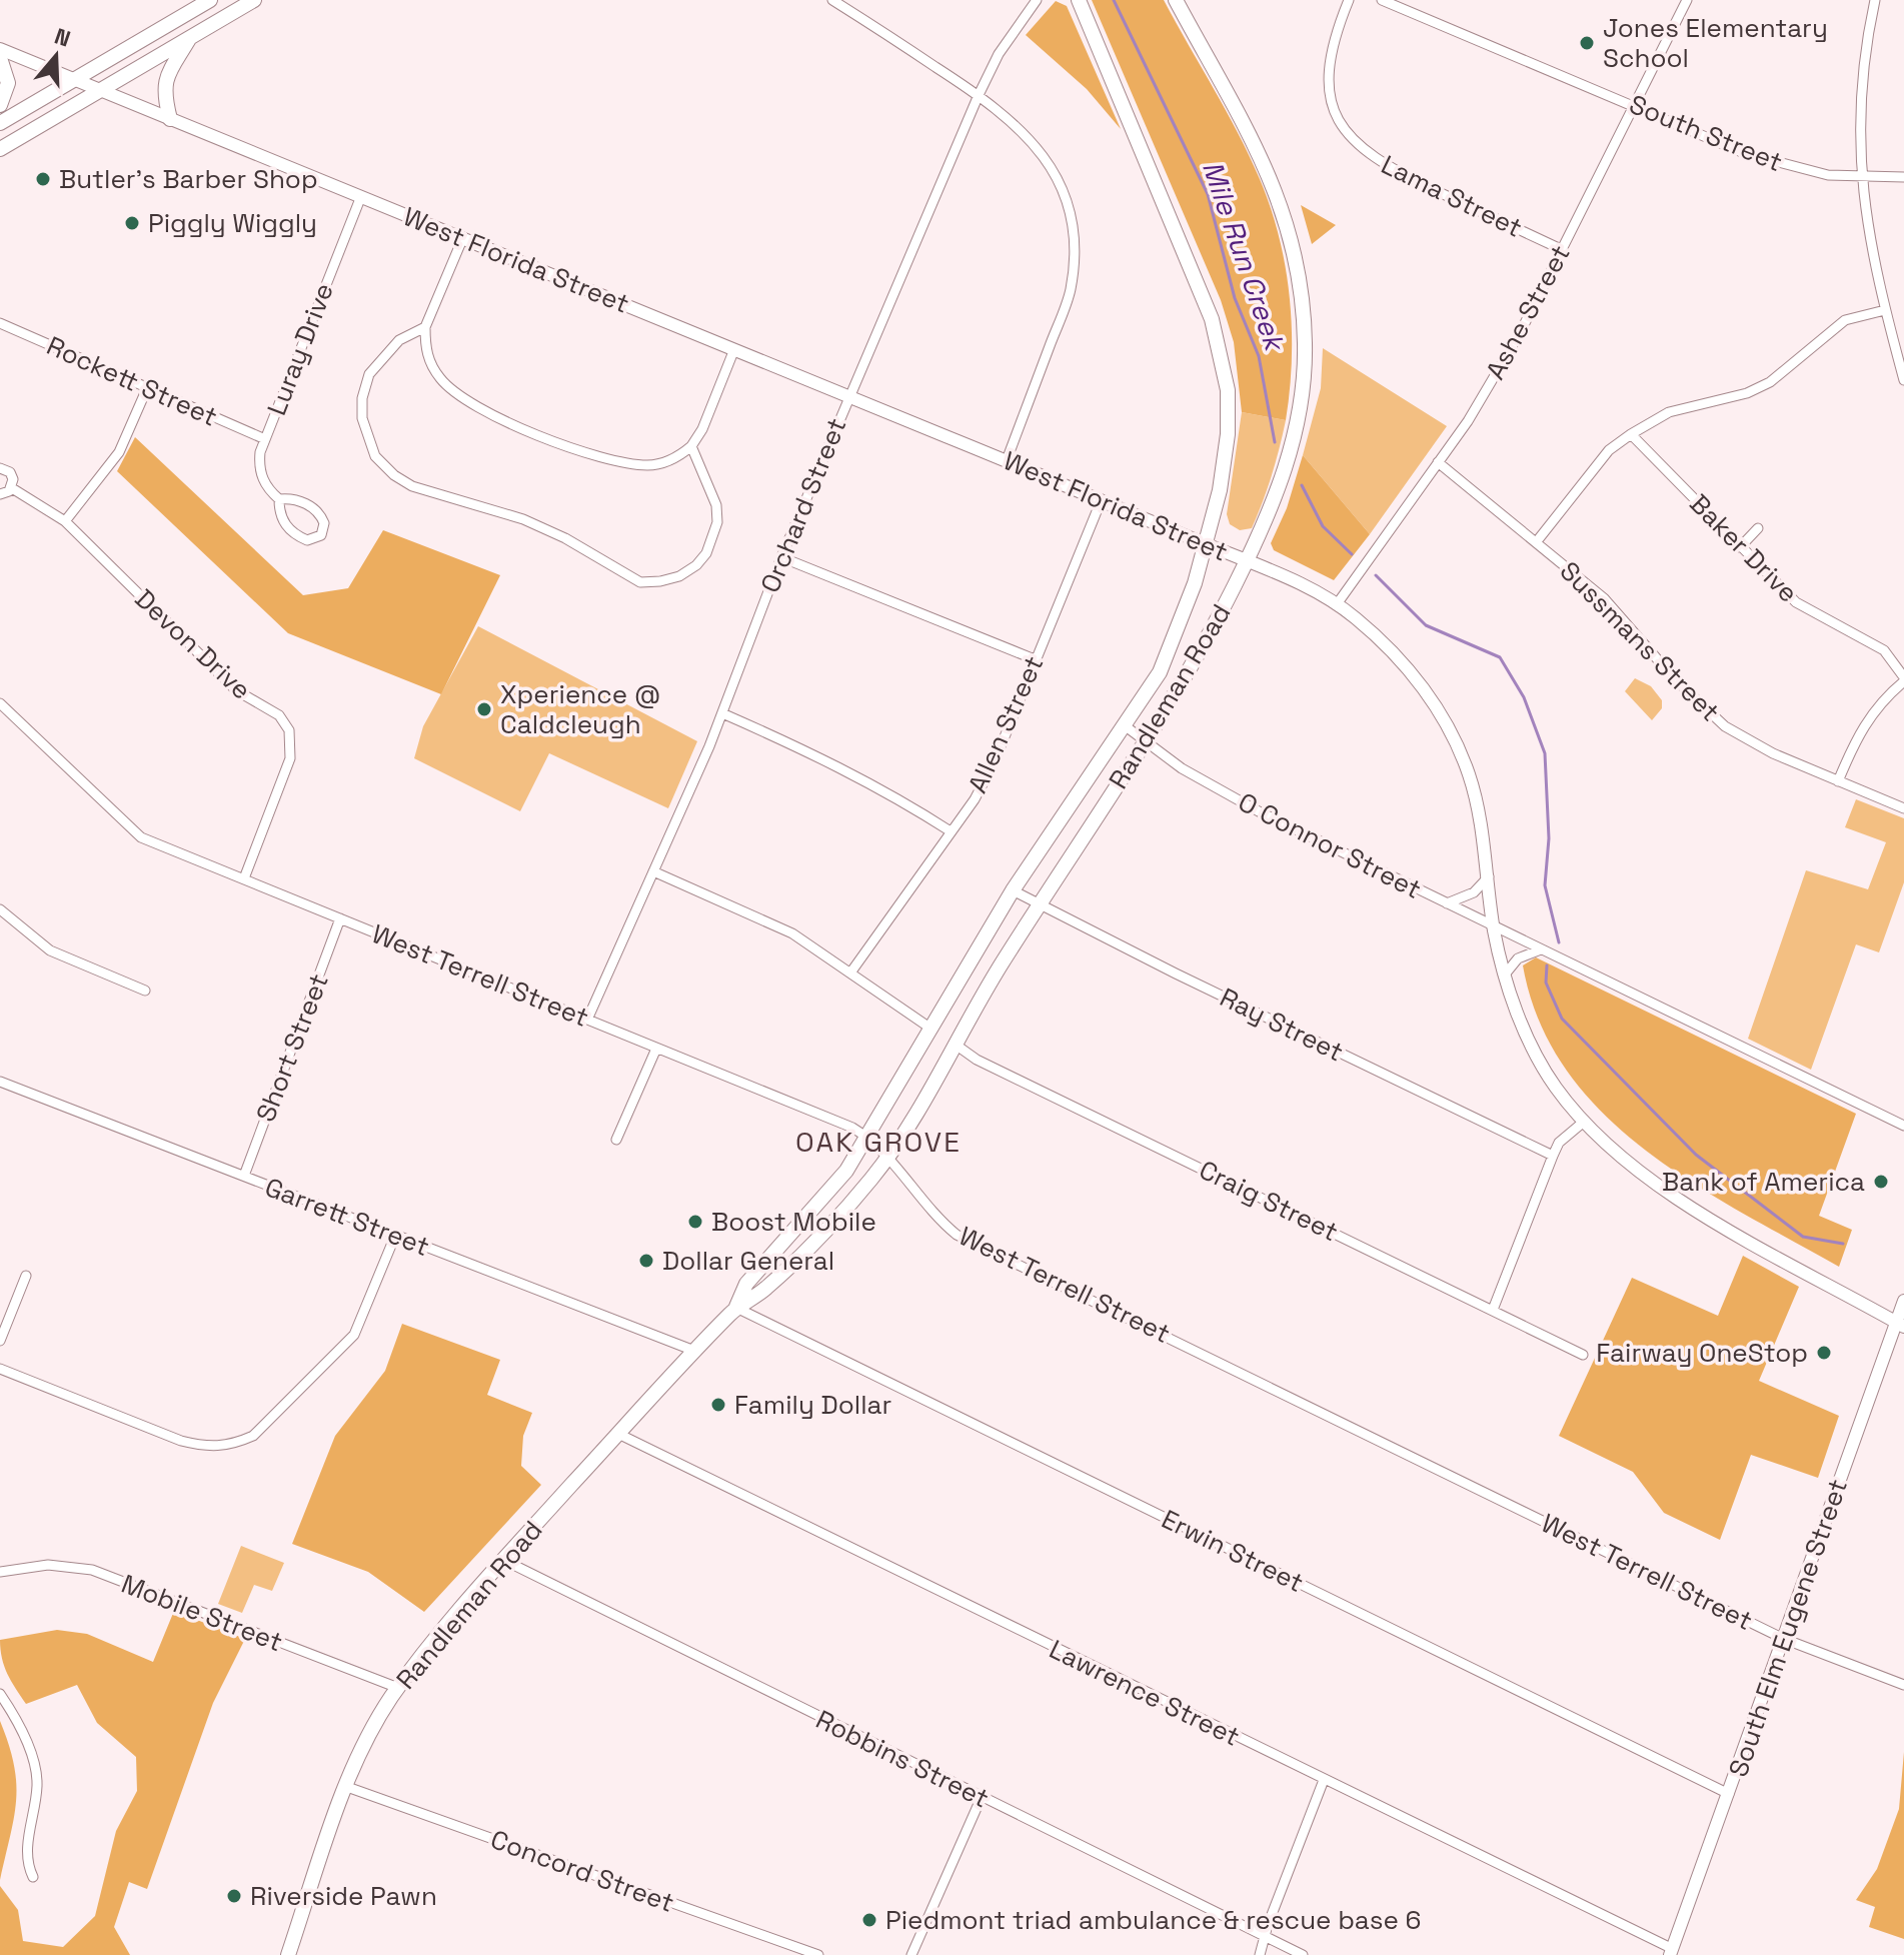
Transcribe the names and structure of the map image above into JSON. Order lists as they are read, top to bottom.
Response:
{
  "streets": {
    "main road": ["West Florida Street", "Randleman Road", "South Elm Eugene Street"],
    "street": [
      "South Street",
      "Lama Street",
      "Ashe Street",
      "Luray Drive",
      "Rockett Street",
      "Orchard Street",
      "Baker Drive",
      "Sussmans Street",
      "Devon Drive",
      "Allen Street",
      "O Connor Street",
      "West Terrell Street",
      "Ray Street",
      "Short Street",
      "Craig Street",
      "Garrett Street",
      "Erwin Street",
      "Mobile Street",
      "Lawrence Street",
      "Robbins Street",
      "Concord Street"
    ]
  },
  "crossings": [
    ["South Street", "Ashe Street"],
    ["Lama Street", "Ashe Street"],
    ["West Florida Street", "Ashe Street"],
    ["West Florida Street", "Luray Drive"],
    ["West Florida Street", "Orchard Street"],
    ["West Florida Street", "Randleman Road"],
    ["West Florida Street", "Allen Street"],
    ["West Florida Street", "O Connor Street"],
    ["West Florida Street", "South Elm Eugene Street"],
    ["Ashe Street", "Sussmans Street"],
    ["Luray Drive", "Rockett Street"],
    ["Orchard Street", "West Terrell Street"],
    ["Devon Drive", "West Terrell Street"],
    ["Randleman Road", "O Connor Street"],
    ["Randleman Road", "West Terrell Street"],
    ["Randleman Road", "Ray Street"],
    ["Randleman Road", "Craig Street"],
    ["Randleman Road", "Garrett Street"],
    ["Randleman Road", "Erwin Street"],
    ["Randleman Road", "Mobile Street"],
    ["Randleman Road", "Lawrence Street"],
    ["Randleman Road", "Robbins Street"],
    ["Randleman Road", "Concord Street"],
    ["West Terrell Street", "Short Street"],
    ["West Terrell Street", "South Elm Eugene Street"],
    ["Short Street", "Garrett Street"],
    ["Erwin Street", "South Elm Eugene Street"],
    ["South Elm Eugene Street", "Lawrence Street"]
  ],
  "districts": ["OAK GROVE"],
  "water": ["Mile Run Creek"],
  "places": [
    "Jones Elementary School",
    "Butler's Barber Shop",
    "Piggly Wiggly",
    "Xperience @ Caldcleugh",
    "Bank of America",
    "Boost Mobile",
    "Dollar General",
    "Fairway OneStop",
    "Family Dollar",
    "Riverside Pawn",
    "Piedmont triad ambulance & rescue base 6"
  ],
  "north": "top"
}
